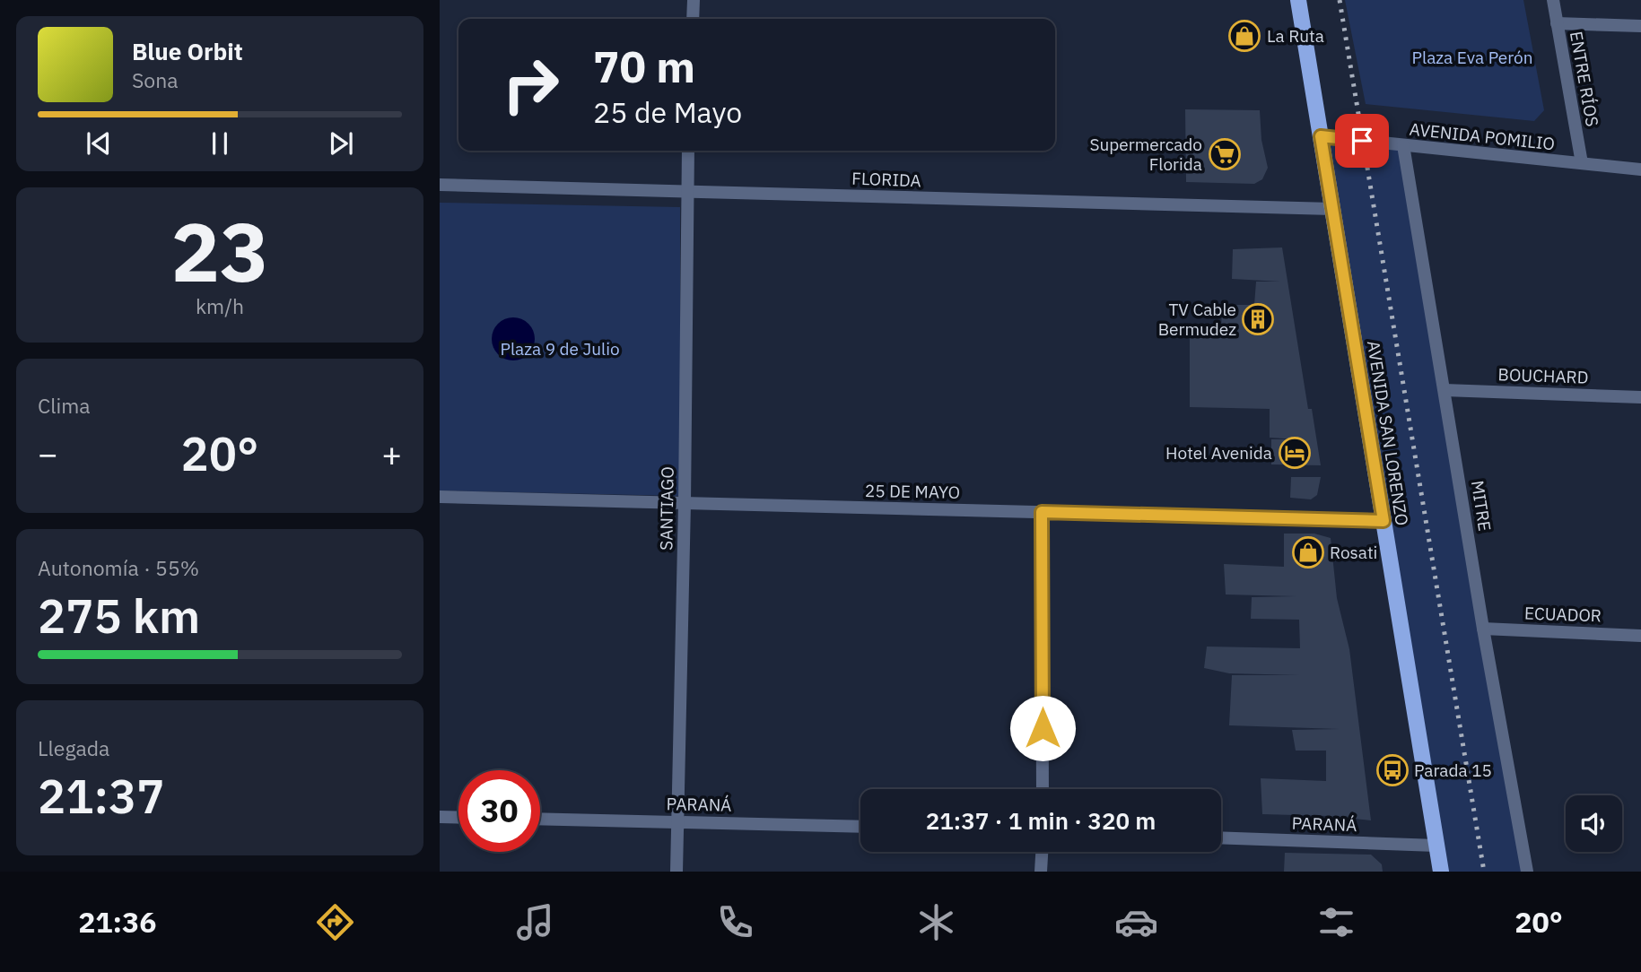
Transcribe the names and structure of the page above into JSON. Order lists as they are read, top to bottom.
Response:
{
  "streets": {
    "main road": ["AVENIDA SAN LORENZO"],
    "street": [
      "ENTRE RÍOS",
      "AVENIDA POMILIO",
      "FLORIDA",
      "BOUCHARD",
      "25 DE MAYO",
      "MITRE",
      "SANTIAGO",
      "ECUADOR",
      "PARANÁ"
    ]
  },
  "crossings": [
    ["ENTRE RÍOS", "AVENIDA POMILIO"],
    ["AVENIDA POMILIO", "AVENIDA SAN LORENZO"],
    ["AVENIDA POMILIO", "MITRE"],
    ["FLORIDA", "AVENIDA SAN LORENZO"],
    ["FLORIDA", "SANTIAGO"],
    ["BOUCHARD", "MITRE"],
    ["AVENIDA SAN LORENZO", "25 DE MAYO"],
    ["AVENIDA SAN LORENZO", "PARANÁ"],
    ["25 DE MAYO", "SANTIAGO"],
    ["MITRE", "ECUADOR"],
    ["SANTIAGO", "PARANÁ"]
  ],
  "parks": ["Plaza Eva Perón", "Plaza 9 de Julio"],
  "places": {
    "shop": ["La Ruta", "Rosati"],
    "supermarket": ["Supermercado Florida"],
    "building": ["TV Cable Bermudez"],
    "hotel": ["Hotel Avenida"],
    "bus stop": ["Parada 15"]
  },
  "page": {
    "turn": ["70 m", "25 de Mayo"],
    "song": ["Blue Orbit", "Sona"],
    "tile": [
      ["23", "km/h"],
      "Clima",
      ["Autonomía · 55%", "275 km"],
      ["Llegada", "21:37"]
    ],
    "heat": ["−", "20°", "+"],
    "limit": "30",
    "trip": "21:37 · 1 min · 320 m",
    "tabs": ["21:36", "20°"]
  }
}
